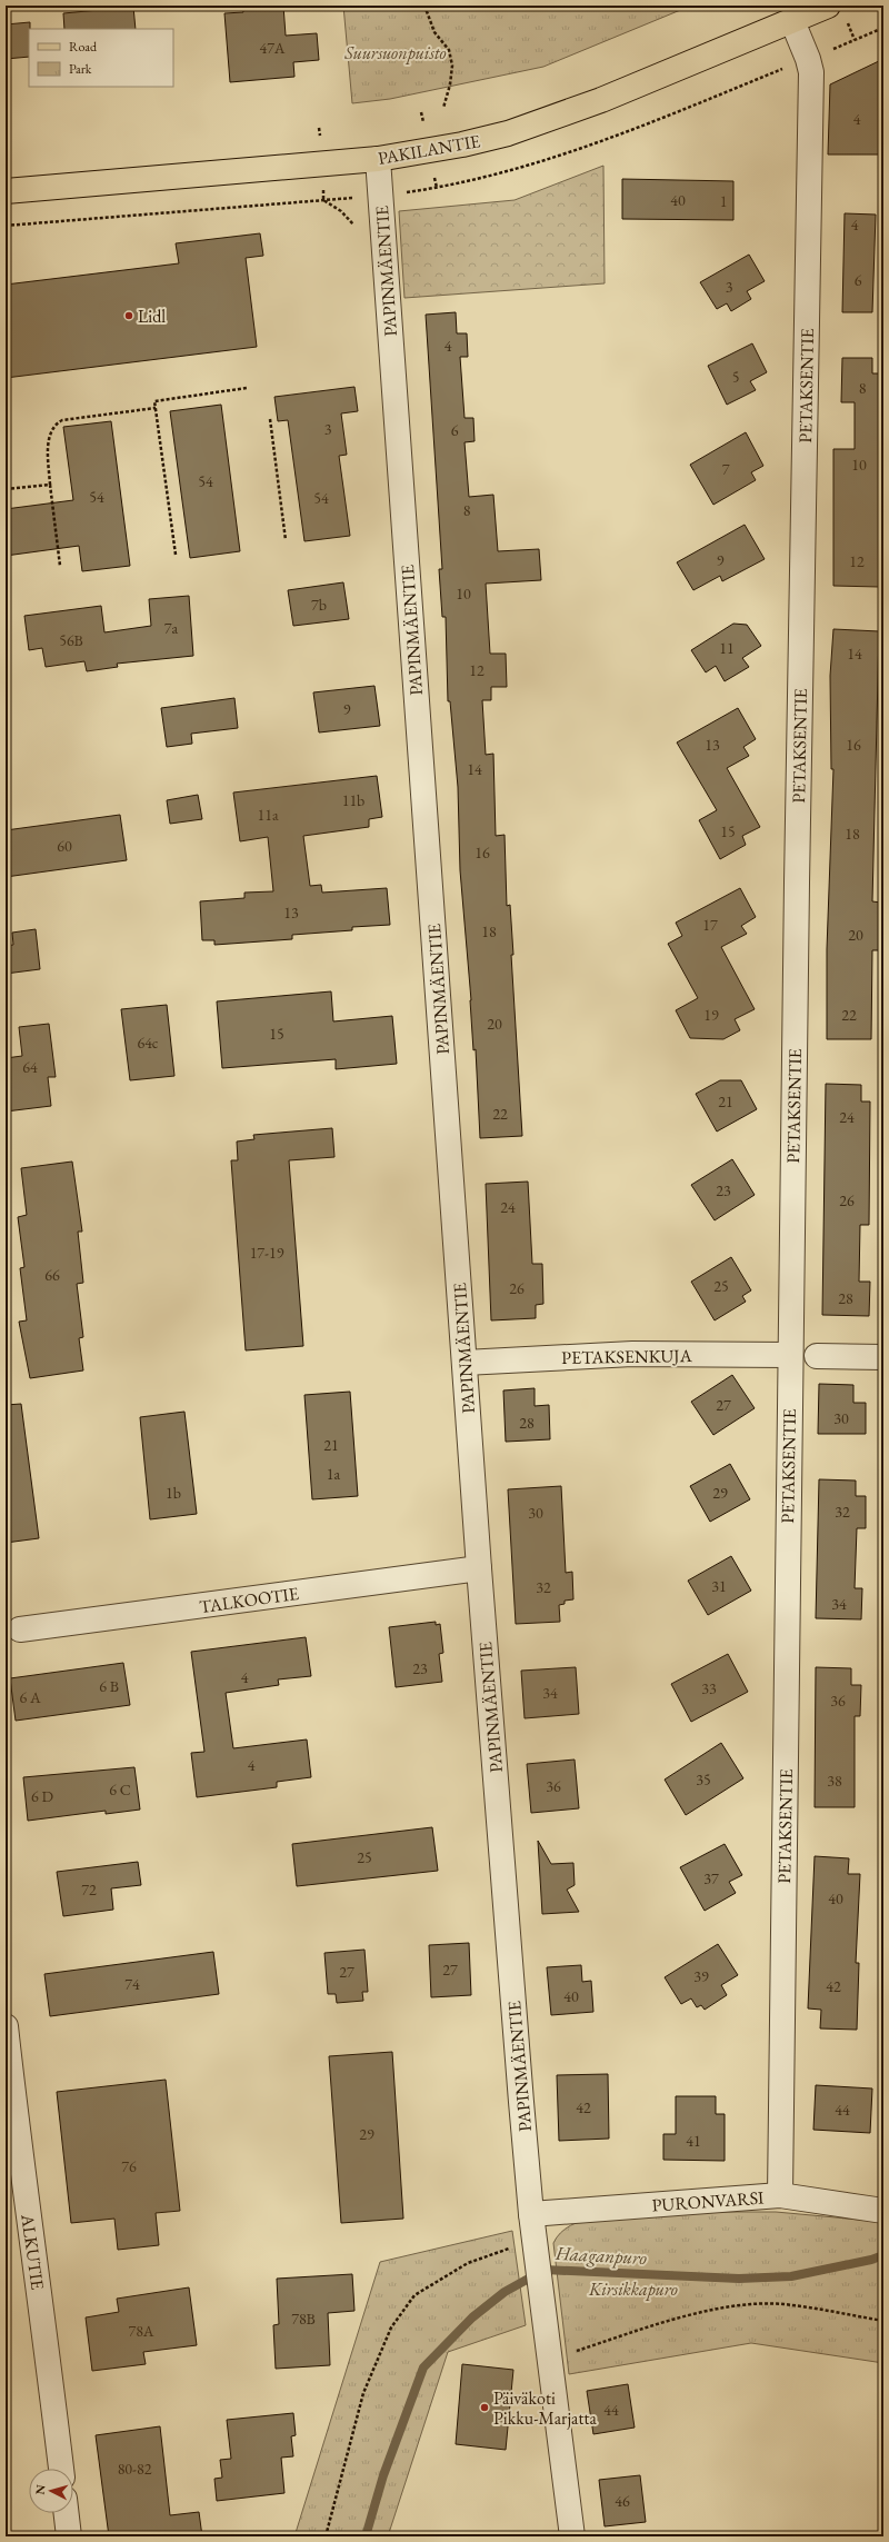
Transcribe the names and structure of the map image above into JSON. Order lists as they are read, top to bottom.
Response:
{
  "streets": {
    "main road": ["PAKILANTIE"],
    "street": [
      "PAPINMÄENTIE",
      "PETAKSENTIE",
      "PETAKSENKUJA",
      "TALKOOTIE",
      "PURONVARSI",
      "ALKUTIE"
    ]
  },
  "crossings": [
    ["PAKILANTIE", "PAPINMÄENTIE"],
    ["PAKILANTIE", "PETAKSENTIE"],
    ["PAPINMÄENTIE", "PETAKSENKUJA"],
    ["PAPINMÄENTIE", "TALKOOTIE"],
    ["PAPINMÄENTIE", "PURONVARSI"],
    ["PETAKSENTIE", "PETAKSENKUJA"],
    ["PETAKSENTIE", "PURONVARSI"]
  ],
  "water": ["Haaganpuro"],
  "parks": ["Suursuonpuisto", "Kirsikkapuro"],
  "places": ["Lidl", "Päiväkoti Pikku-Marjatta"],
  "house_numbers": [
    "47A",
    "4",
    "40",
    "1",
    "4",
    "6",
    "3",
    "4",
    "5",
    "8",
    "3",
    "6",
    "10",
    "7",
    "54",
    "54",
    "54",
    "8",
    "9",
    "12",
    "10",
    "7b",
    "7a",
    "56B",
    "11",
    "14",
    "12",
    "9",
    "13",
    "16",
    "14",
    "11b",
    "11a",
    "15",
    "18",
    "60",
    "16",
    "13",
    "17",
    "18",
    "20",
    "19",
    "22",
    "20",
    "15",
    "64c",
    "64",
    "21",
    "22",
    "24",
    "23",
    "26",
    "24",
    "17-19",
    "66",
    "25",
    "26",
    "28",
    "27",
    "30",
    "28",
    "21",
    "1a",
    "1b",
    "29",
    "32",
    "30",
    "31",
    "32",
    "34",
    "23",
    "4",
    "6 B",
    "33",
    "34",
    "6 A",
    "36",
    "4",
    "35",
    "38",
    "36",
    "6 C",
    "6 D",
    "25",
    "37",
    "72",
    "40",
    "27",
    "27",
    "39",
    "74",
    "42",
    "40",
    "42",
    "44",
    "29",
    "41",
    "76",
    "78B",
    "78A",
    "44",
    "80-82",
    "46"
  ],
  "legend": ["Road", "Park"],
  "north": "left"
}
